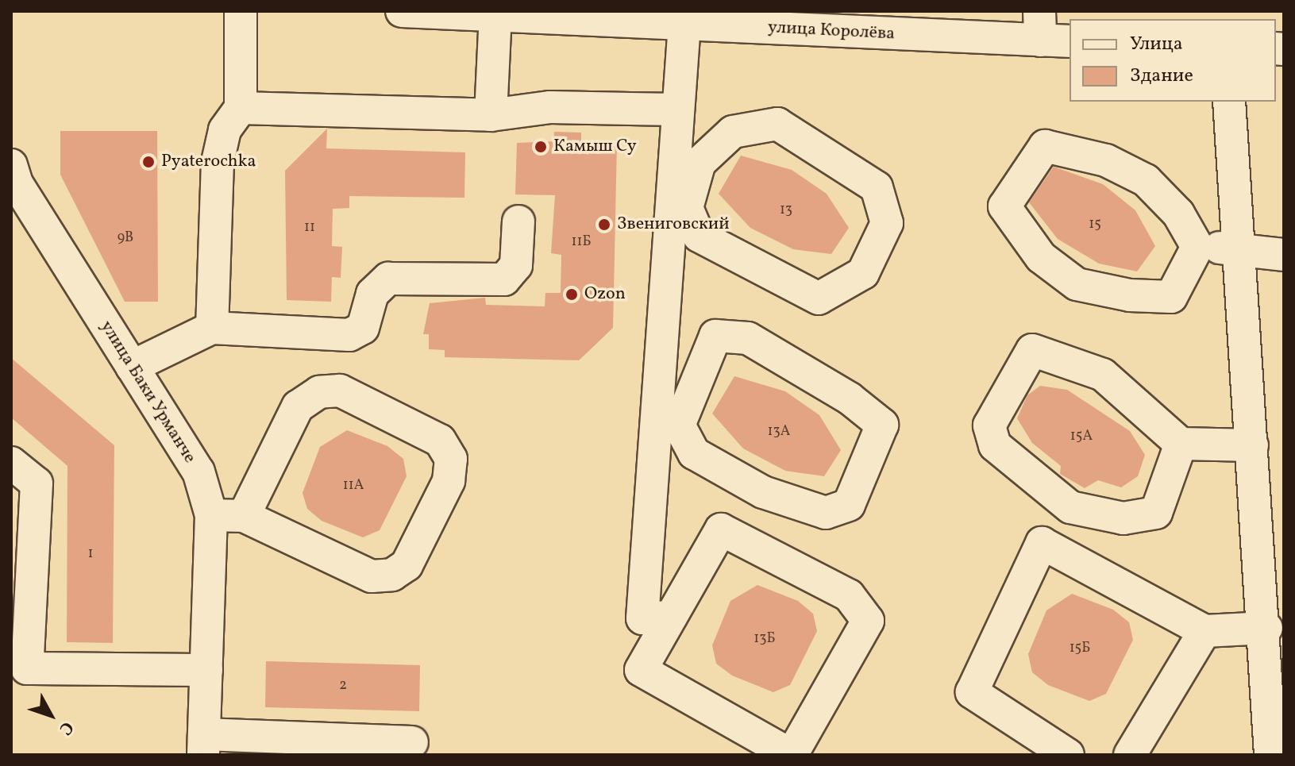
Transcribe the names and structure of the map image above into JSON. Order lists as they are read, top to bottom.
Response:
{
  "streets": {
    "street": ["улица Королёва", "улица Баки Урманче"]
  },
  "places": [
    "Камыш Су",
    "Pyaterochka",
    "Звениговский",
    "Ozon"
  ],
  "house_numbers": [
    "13",
    "15",
    "11",
    "9В",
    "11Б",
    "13А",
    "15А",
    "11А",
    "1",
    "13Б",
    "15Б",
    "2"
  ],
  "legend": ["Улица", "Здание"],
  "north": "bottom right"
}
